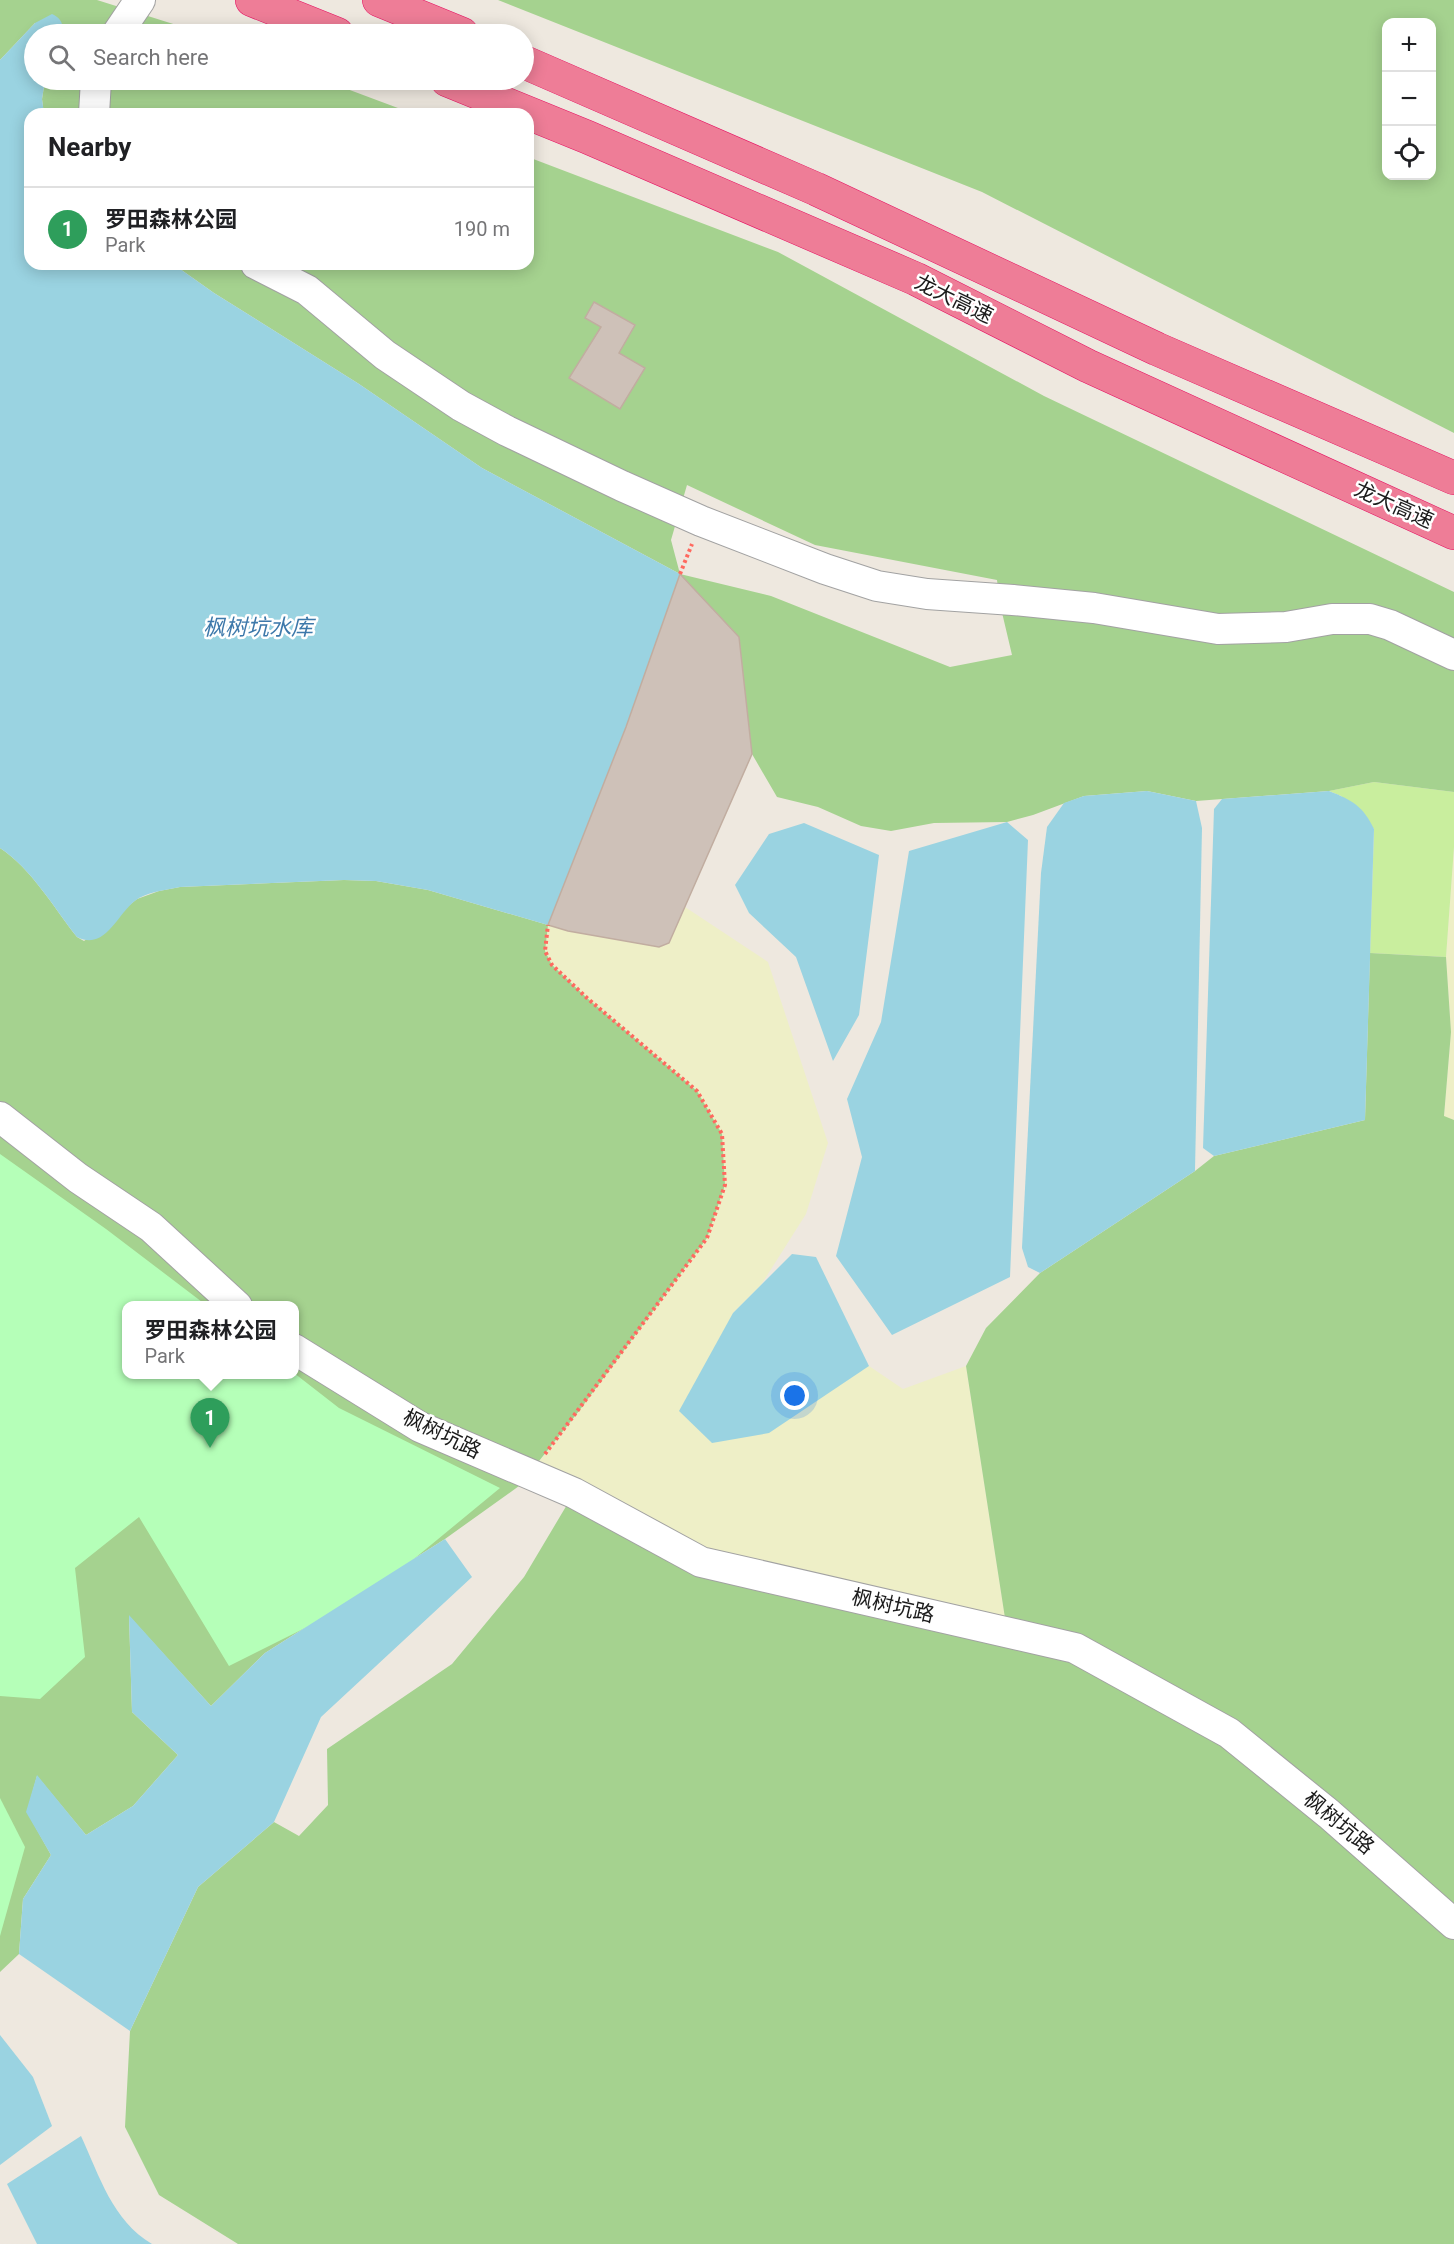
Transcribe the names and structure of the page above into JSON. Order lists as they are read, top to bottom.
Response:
{
  "streets": {
    "highway": ["龙大高速"],
    "street": ["枫树坑路"]
  },
  "water": ["枫树坑水库"],
  "page": {
    "map_buttons": ["+", "−"],
    "search": "Search here",
    "heading": "Nearby",
    "list": [
      {
        "mark": "1",
        "name": "罗田森林公园",
        "note": "Park",
        "value": "190 m"
      }
    ],
    "popup": ["罗田森林公园", "Park"],
    "pins": "1"
  }
}
